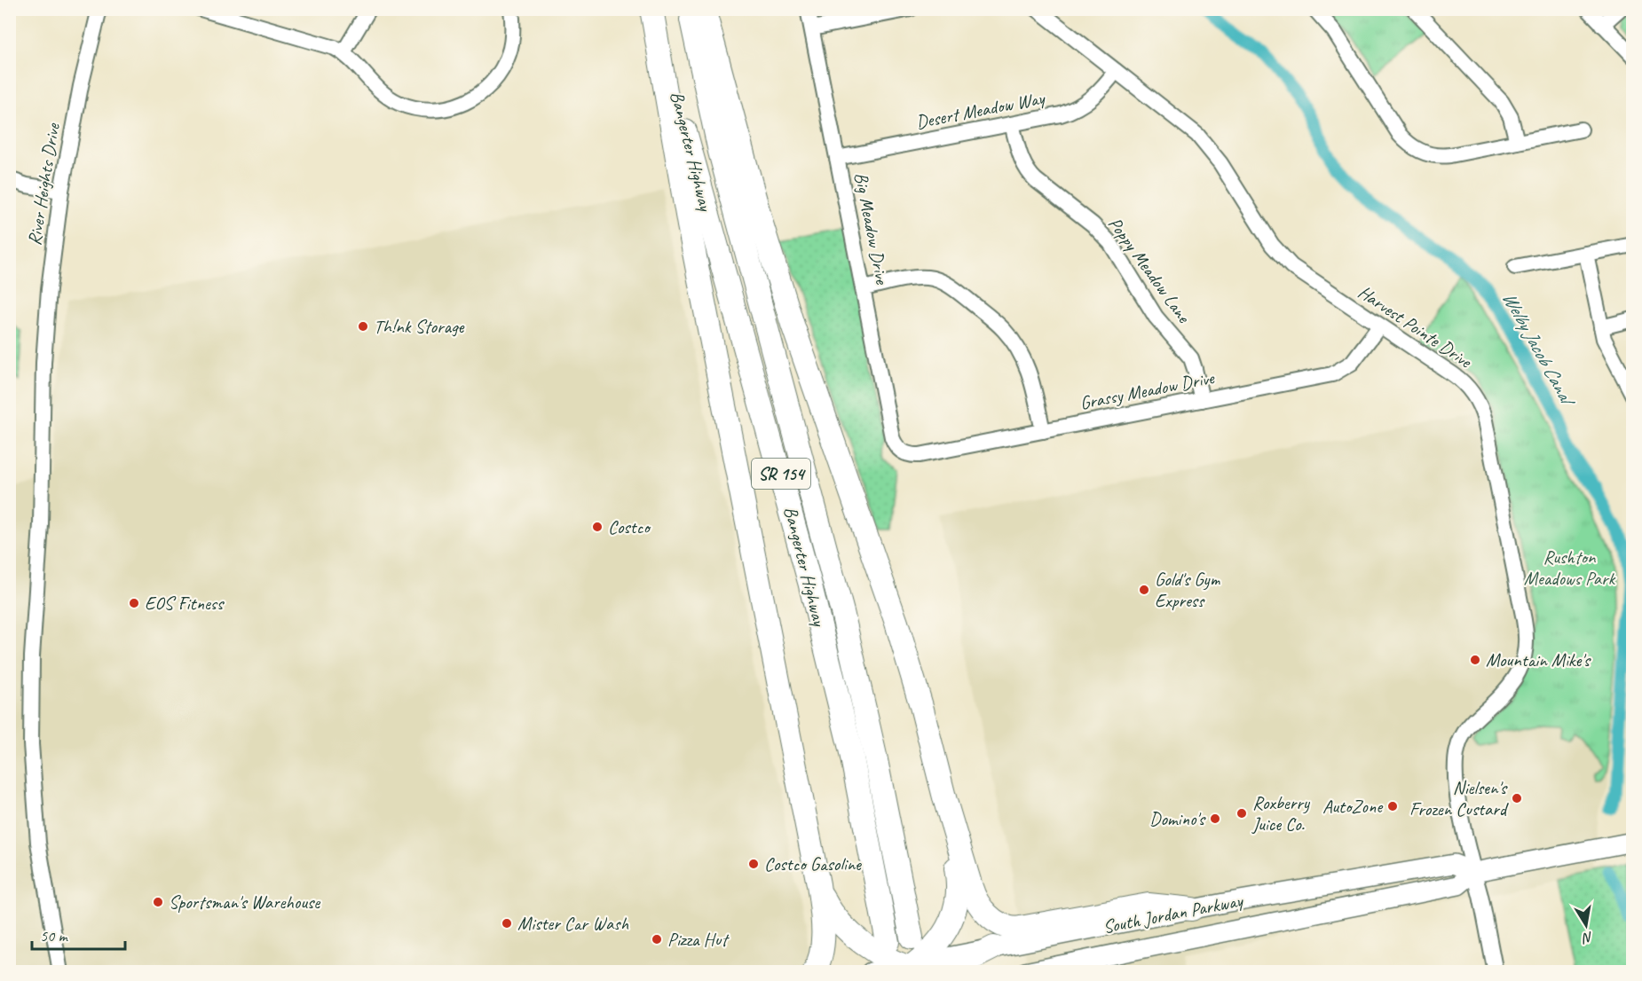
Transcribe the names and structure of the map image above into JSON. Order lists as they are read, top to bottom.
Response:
{
  "streets": {
    "highway": ["Bangerter Highway", "SR 154"],
    "main road": ["South Jordan Parkway"],
    "street": [
      "Desert Meadow Way",
      "River Heights Drive",
      "Big Meadow Drive",
      "Poppy Meadow Lane",
      "Harvest Pointe Drive",
      "Grassy Meadow Drive"
    ]
  },
  "crossings": [
    ["Desert Meadow Way", "Big Meadow Drive"],
    ["Desert Meadow Way", "Poppy Meadow Lane"],
    ["Desert Meadow Way", "Harvest Pointe Drive"],
    ["Big Meadow Drive", "Grassy Meadow Drive"],
    ["Poppy Meadow Lane", "Grassy Meadow Drive"],
    ["Harvest Pointe Drive", "Grassy Meadow Drive"],
    ["Harvest Pointe Drive", "South Jordan Parkway"]
  ],
  "water": ["Welby Jacob Canal"],
  "parks": ["Rushton Meadows Park"],
  "places": [
    "Th!nk Storage",
    "Costco",
    "Gold's Gym Express",
    "EOS Fitness",
    "Mountain Mike's",
    "Nielsen's Frozen Custard",
    "AutoZone",
    "Roxberry Juice Co.",
    "Domino's",
    "Costco Gasoline",
    "Sportsman's Warehouse",
    "Mister Car Wash",
    "Pizza Hut"
  ],
  "scale_bar": "50 m",
  "north": "bottom"
}
